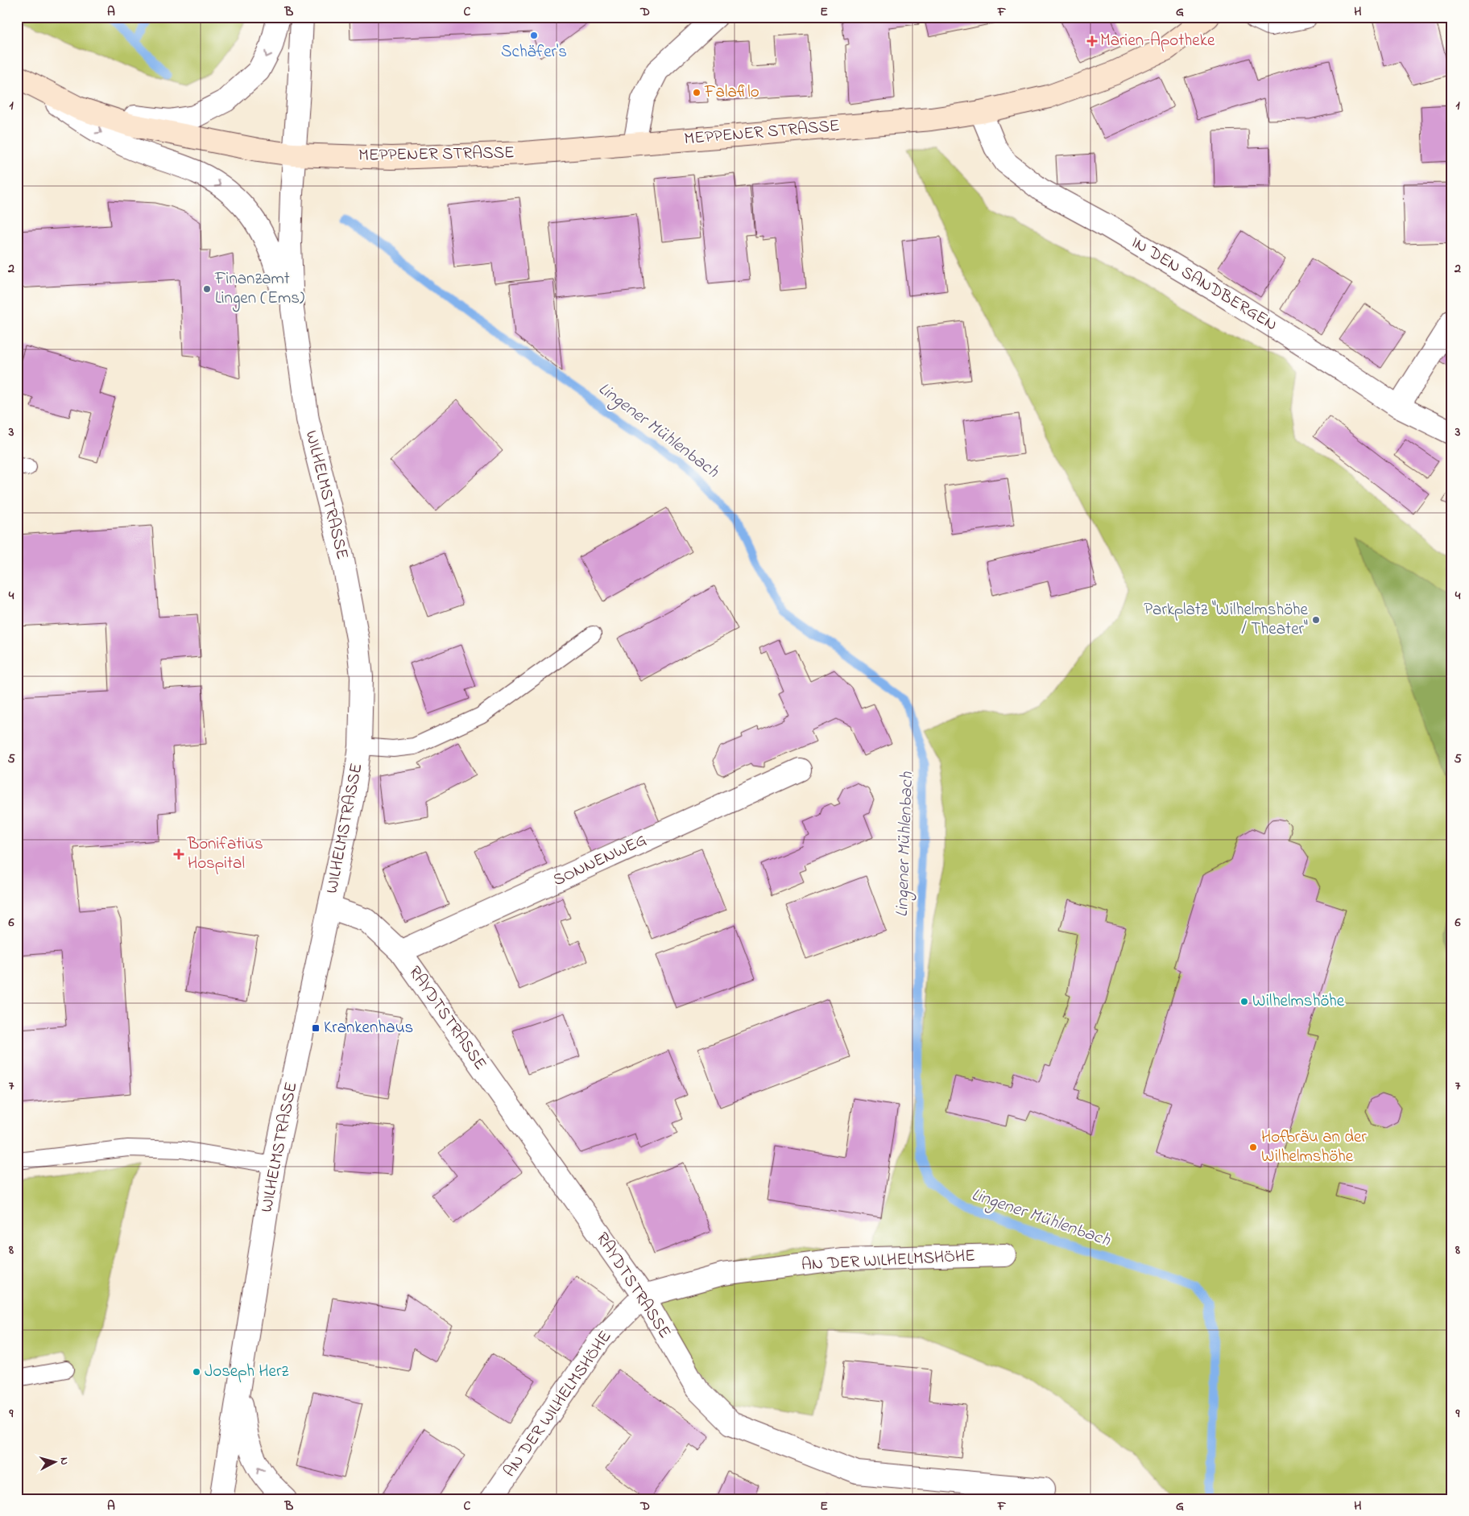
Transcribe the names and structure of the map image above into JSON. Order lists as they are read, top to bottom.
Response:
{
  "streets": {
    "main road": ["MEPPENER STRASSE"],
    "street": [
      "IN DEN SANDBERGEN",
      "WILHELMSTRASSE",
      "SONNENWEG",
      "RAYDTSTRASSE",
      "AN DER WILHELMSHÖHE"
    ]
  },
  "crossings": [
    ["MEPPENER STRASSE", "IN DEN SANDBERGEN"],
    ["MEPPENER STRASSE", "WILHELMSTRASSE"],
    ["WILHELMSTRASSE", "RAYDTSTRASSE"],
    ["SONNENWEG", "RAYDTSTRASSE"],
    ["RAYDTSTRASSE", "AN DER WILHELMSHÖHE"]
  ],
  "water": ["Lingener Mühlenbach"],
  "places": {
    "other": [
      "Schäfer's",
      "Falafilo",
      "Finanzamt Lingen (Ems)",
      "Parkplatz \"Wilhelmshöhe / Theater\"",
      "Wilhelmshöhe",
      "Hofbräu an der Wilhelmshöhe",
      "Joseph Herz"
    ],
    "health": ["Marien-Apotheke", "Bonifatius Hospital"],
    "transit": ["Krankenhaus"]
  },
  "north": "right",
  "grid": {
    "columns": [
      "A",
      "B",
      "C",
      "D",
      "E",
      "F",
      "G",
      "H"
    ],
    "rows": [
      "1",
      "2",
      "3",
      "4",
      "5",
      "6",
      "7",
      "8",
      "9"
    ]
  }
}
